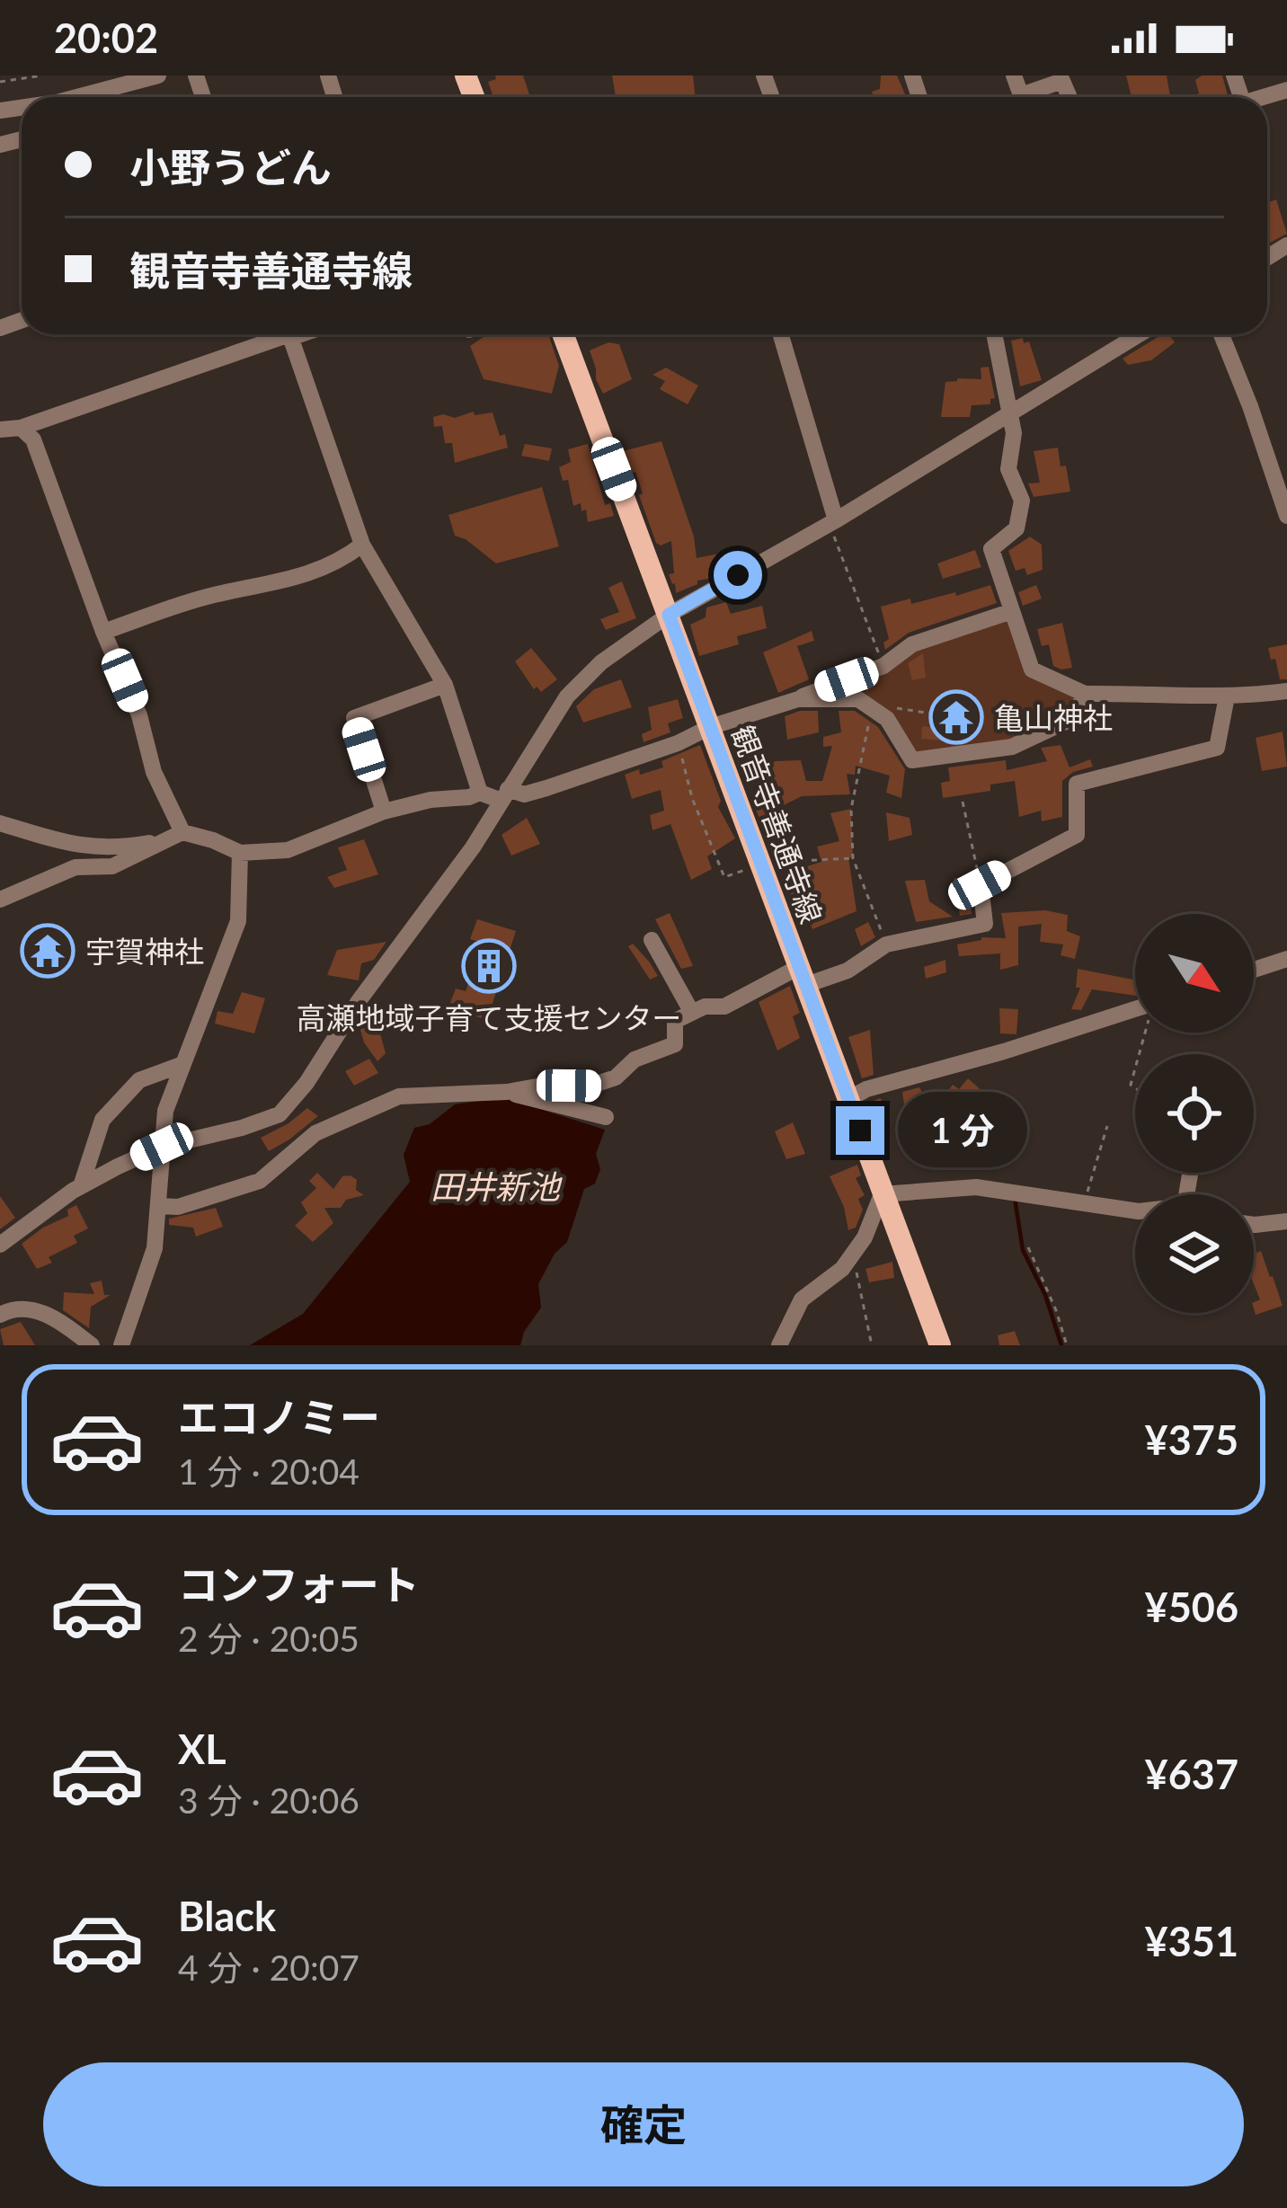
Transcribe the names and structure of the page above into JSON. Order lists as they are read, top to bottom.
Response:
{
  "streets": {
    "main road": ["観音寺善通寺線"]
  },
  "water": ["田井新池"],
  "places": {
    "temple": ["亀山神社", "宇賀神社"],
    "building": ["高瀬地域子育て支援センター"]
  },
  "north": "bottom right",
  "page": {
    "status": "20:02",
    "banner": ["小野うどん", "観音寺善通寺線"],
    "bubble": "1 分",
    "list": [
      {
        "name": "エコノミー",
        "note": "1 分 · 20:04",
        "value": "¥375"
      },
      {
        "name": "コンフォート",
        "note": "2 分 · 20:05",
        "value": "¥506"
      },
      {
        "name": "XL",
        "note": "3 分 · 20:06",
        "value": "¥637"
      },
      {
        "name": "Black",
        "note": "4 分 · 20:07",
        "value": "¥351"
      }
    ],
    "buttons": "確定"
  }
}
